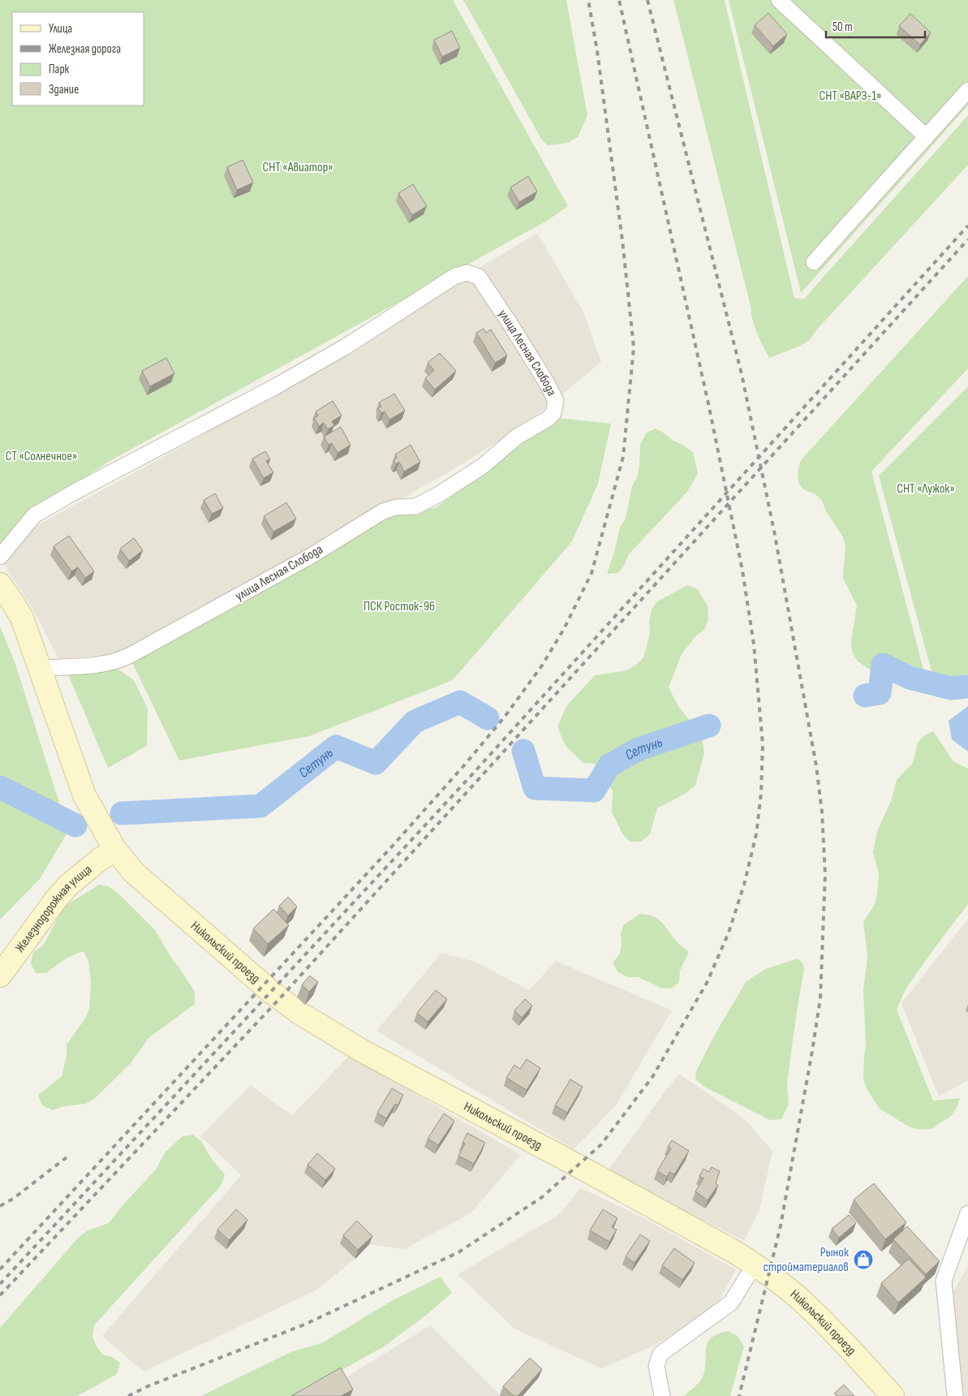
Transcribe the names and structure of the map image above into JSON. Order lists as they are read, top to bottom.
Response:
{
  "streets": {
    "main road": ["Железнодорожная улица", "Никольский проезд"],
    "street": ["улица Лесная Слобода"]
  },
  "crossings": [
    ["улица Лесная Слобода", "Никольский проезд"],
    ["Железнодорожная улица", "Никольский проезд"]
  ],
  "water": ["Сетунь"],
  "parks": [
    "СНТ «ВАРЗ-1»",
    "СНТ «Авиатор»",
    "СТ «Солнечное»",
    "СНТ «Лужок»",
    "ПСК Росток-96"
  ],
  "places": {
    "shop": ["Рынок стройматериалов"]
  },
  "legend": [
    "Улица",
    "Железная дорога",
    "Парк",
    "Здание"
  ],
  "scale_bar": "50 m"
}
